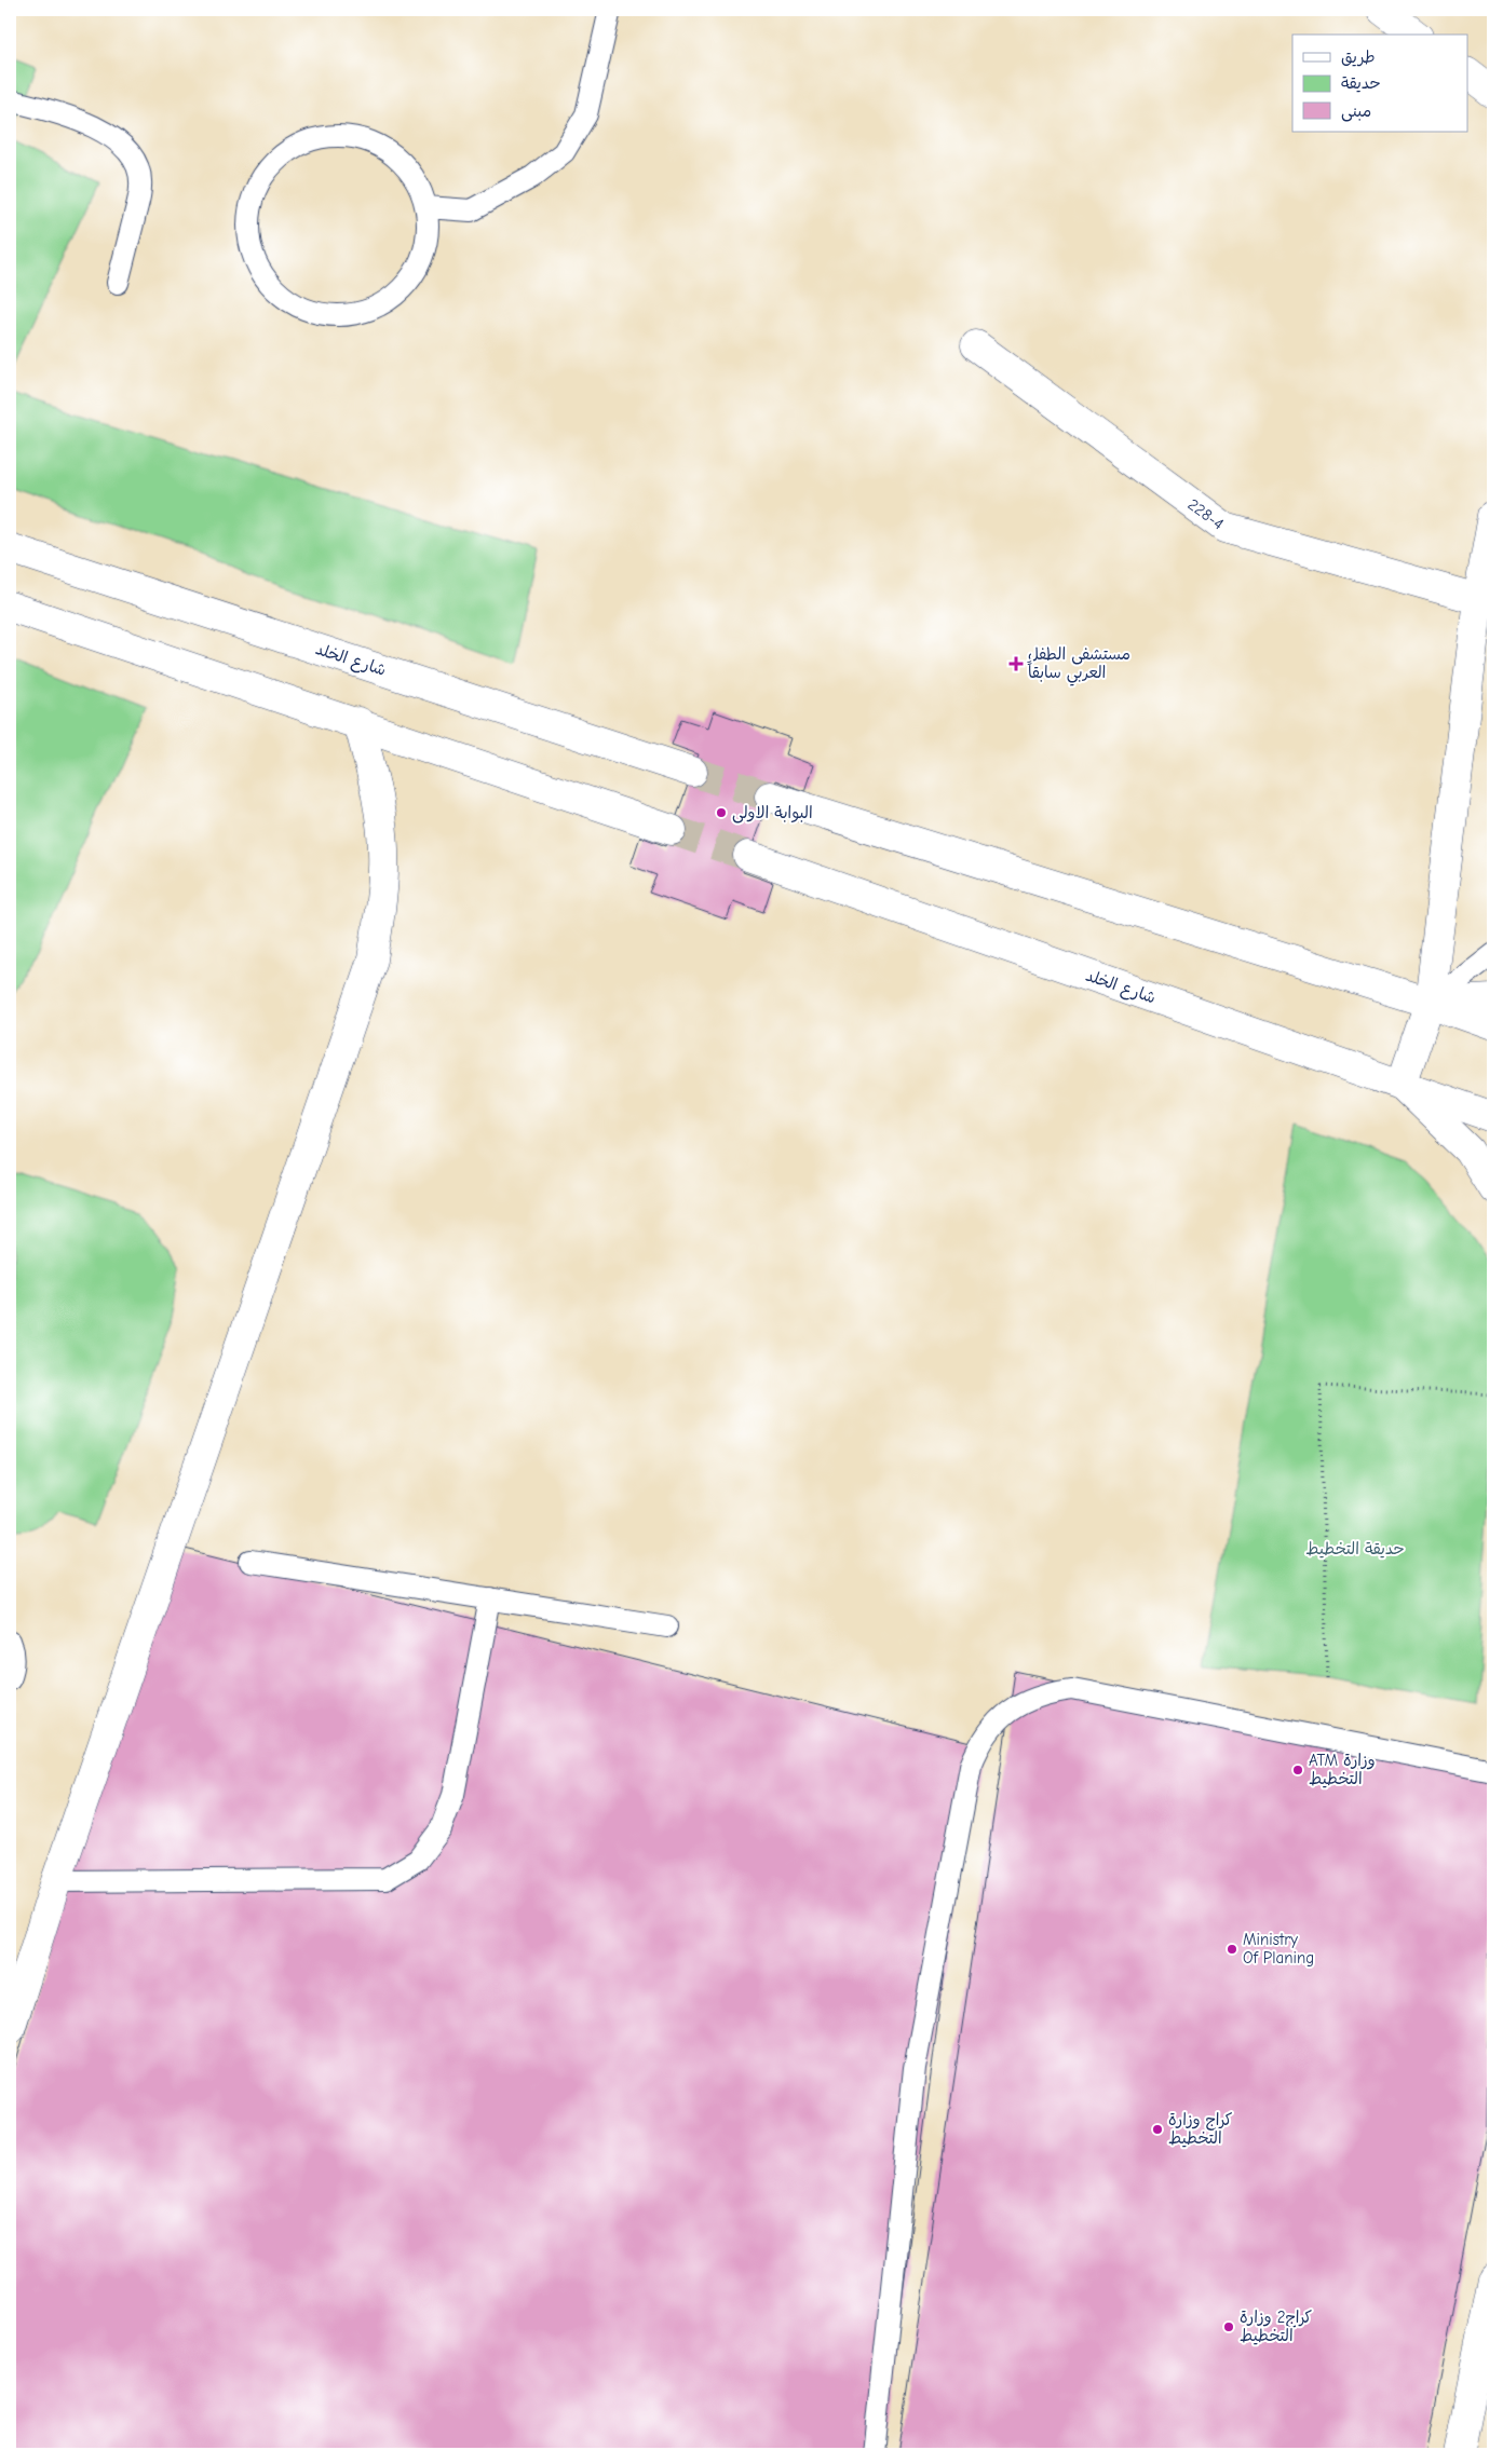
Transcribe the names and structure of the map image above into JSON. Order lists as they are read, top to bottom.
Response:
{
  "streets": {
    "main road": ["228-4", "شارع الخلد"]
  },
  "parks": ["حديقة التخطيط"],
  "places": {
    "health": ["مستشفى الطفل العربي سابقاً"],
    "other": [
      "البوابة الاولى",
      "ATM وزارة التخطيط",
      "Ministry Of Planing",
      "كراج وزارة التخطيط",
      "كراج2 وزارة التخطيط"
    ]
  },
  "legend": ["طريق", "حديقة", "مبنى"]
}
